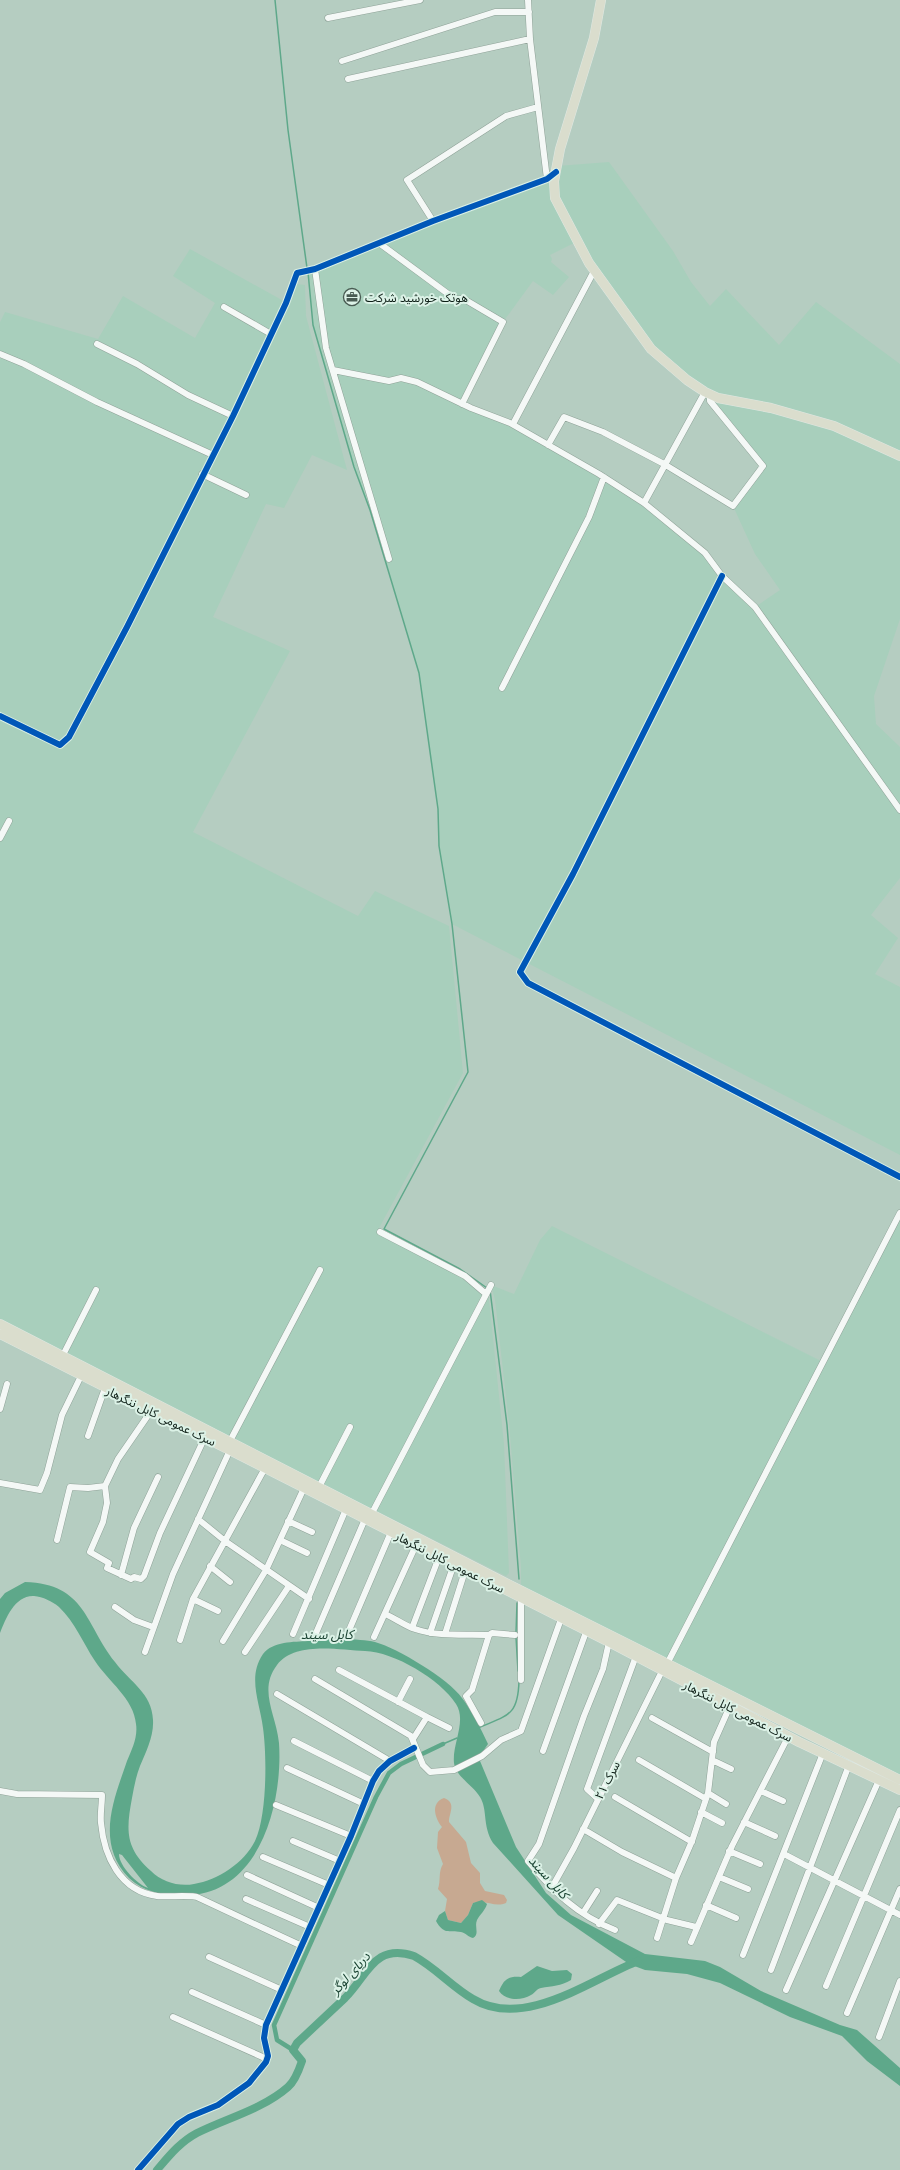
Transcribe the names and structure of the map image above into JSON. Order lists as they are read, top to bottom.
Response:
{
  "streets": {
    "highway": ["سرک عمومی کابل ننگرهار"],
    "street": ["سرک ۲۱"]
  },
  "crossings": [
    ["سرک عمومی کابل ننگرهار", "سرک ۲۱"]
  ],
  "water": ["کابل سيند", "دریای لوگر"],
  "places": {
    "office": ["هوتک خورشید شرکت"]
  }
}
